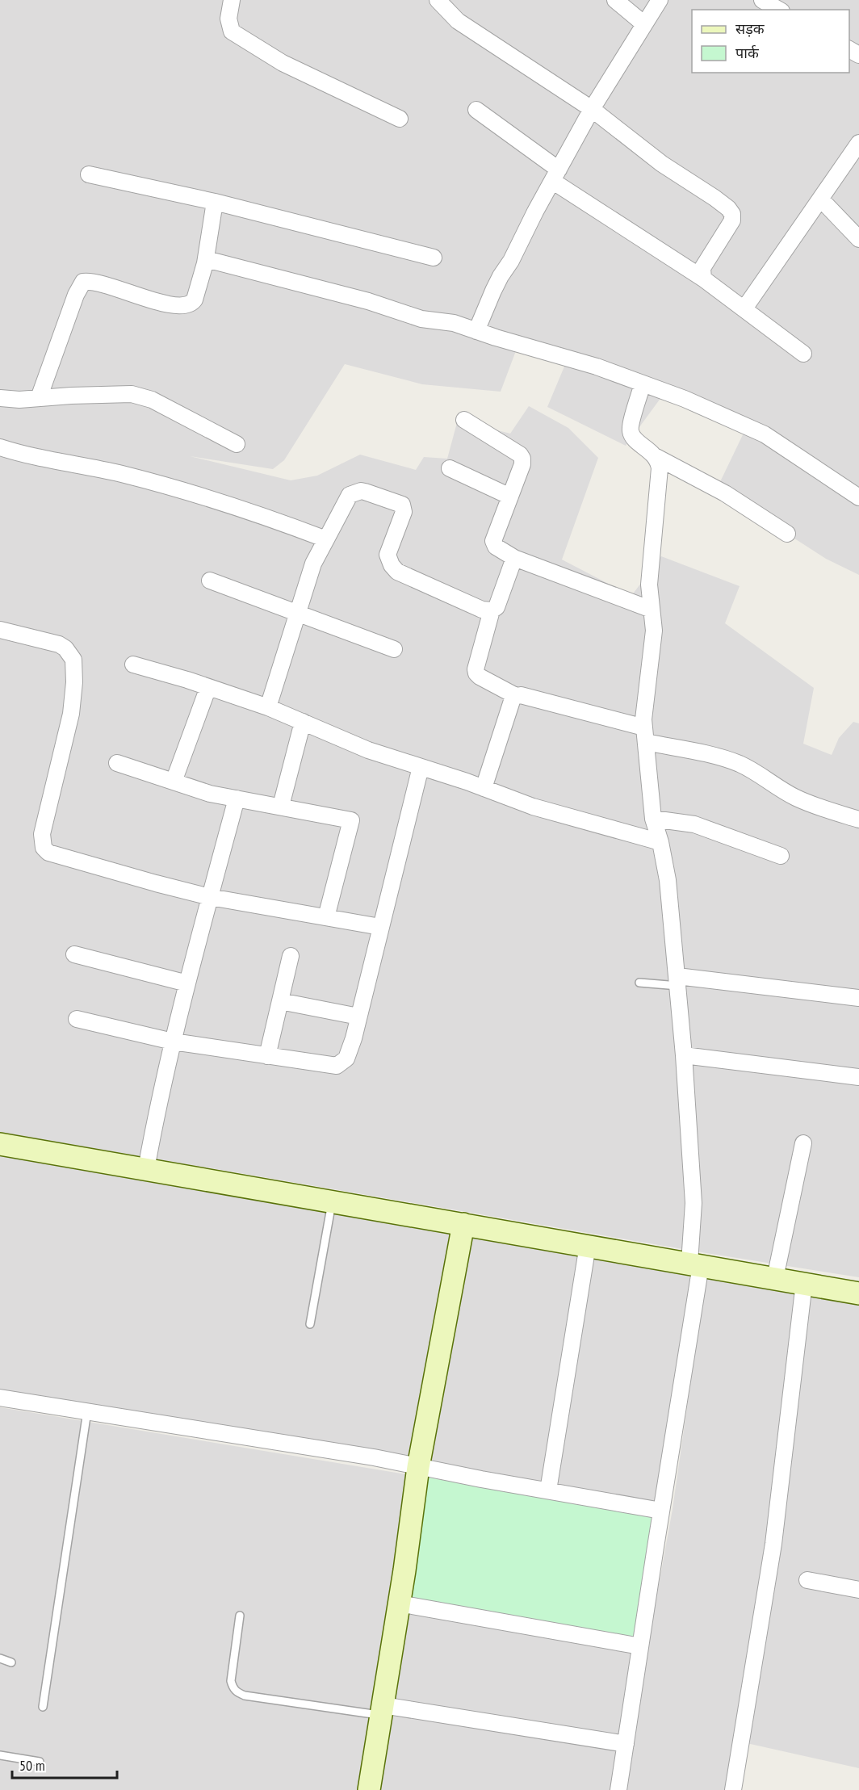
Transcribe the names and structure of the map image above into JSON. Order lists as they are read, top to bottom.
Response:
{
  "legend": ["सड़क", "पार्क"],
  "scale_bar": "50 m"
}
